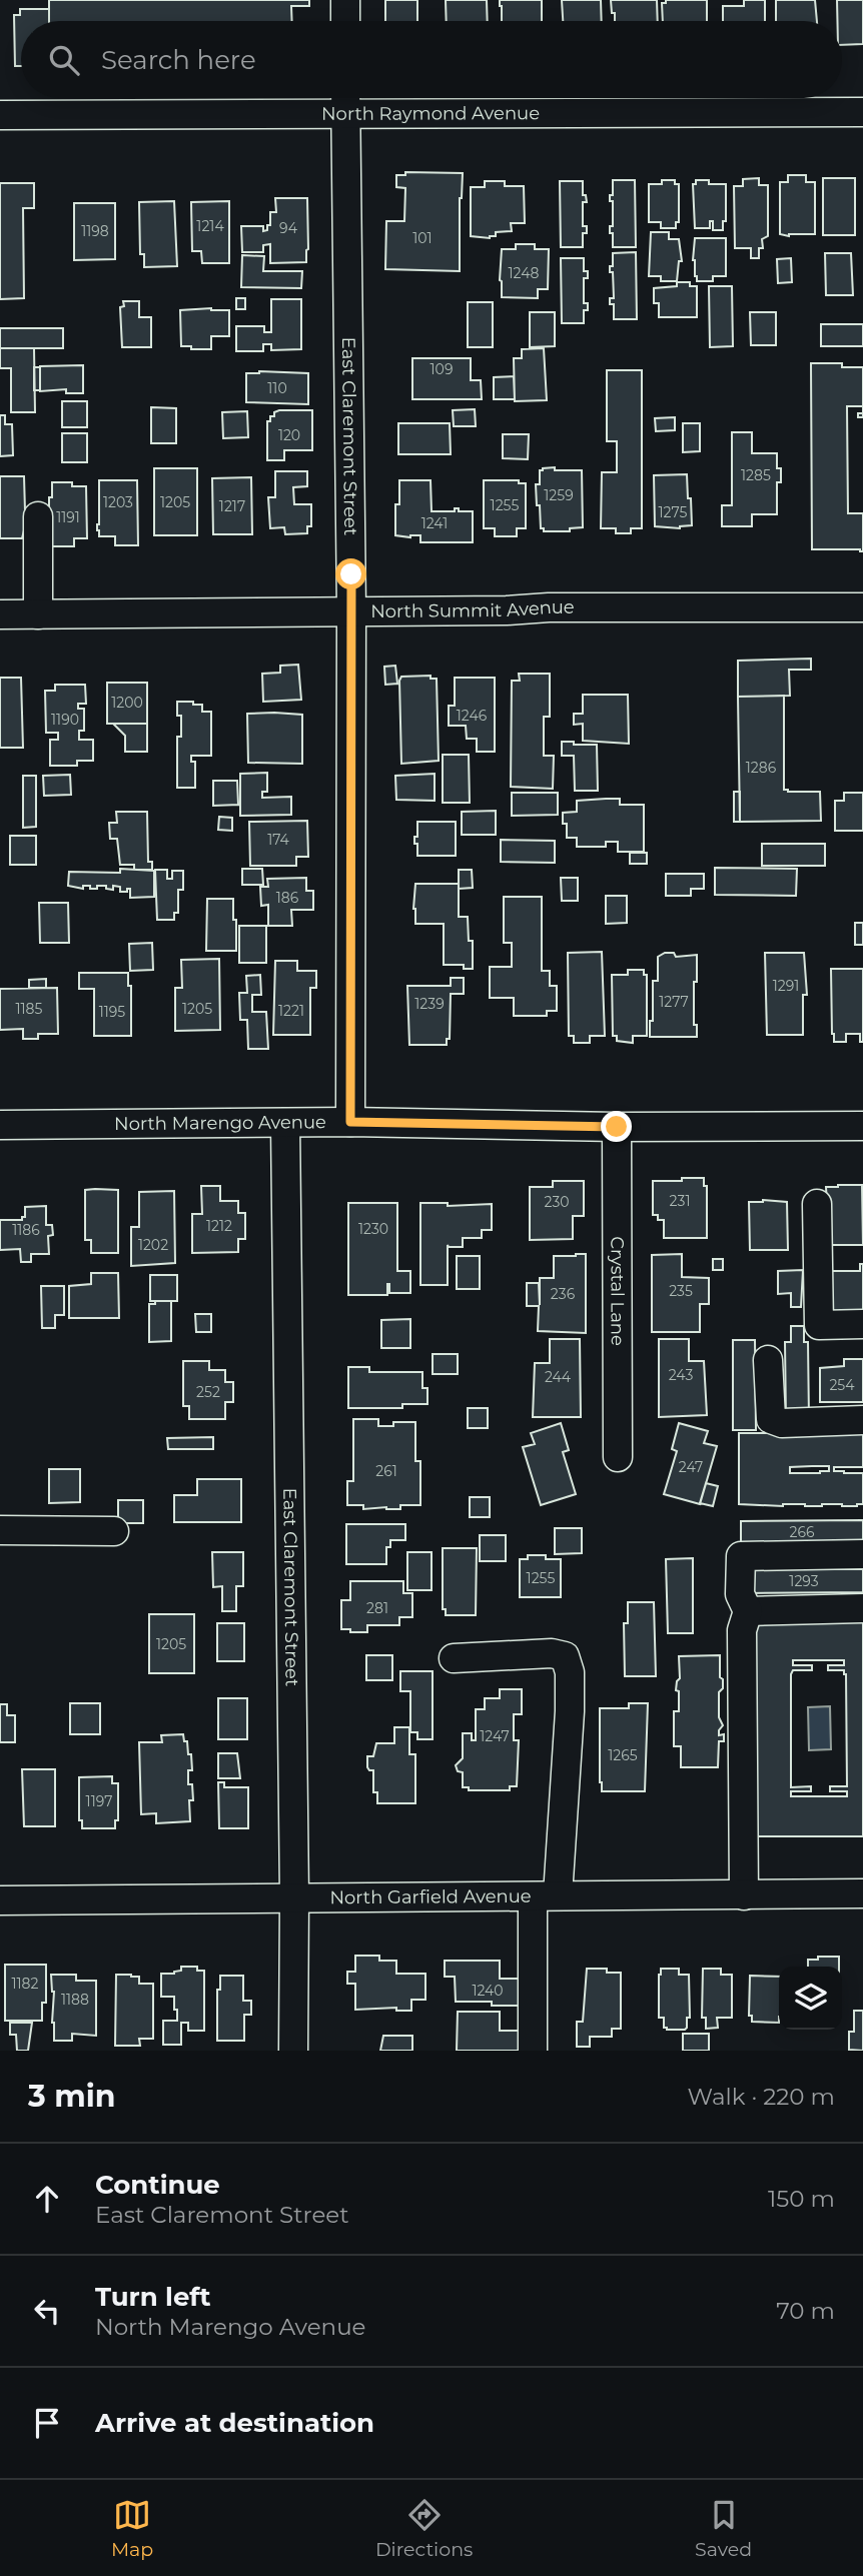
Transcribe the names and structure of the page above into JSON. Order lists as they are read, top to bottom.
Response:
{
  "streets": {
    "street": [
      "North Raymond Avenue",
      "East Claremont Street",
      "North Summit Avenue",
      "North Marengo Avenue",
      "Crystal Lane",
      "North Garfield Avenue"
    ]
  },
  "crossings": [
    ["North Raymond Avenue", "East Claremont Street"],
    ["East Claremont Street", "North Summit Avenue"],
    ["East Claremont Street", "North Marengo Avenue"],
    ["East Claremont Street", "North Garfield Avenue"],
    ["North Marengo Avenue", "Crystal Lane"]
  ],
  "house_numbers": [
    "1214",
    "94",
    "1198",
    "101",
    "1248",
    "109",
    "110",
    "120",
    "1285",
    "1259",
    "1203",
    "1205",
    "1255",
    "1217",
    "1275",
    "1191",
    "1241",
    "1200",
    "1246",
    "1190",
    "1286",
    "174",
    "186",
    "1291",
    "1277",
    "1239",
    "1185",
    "1205",
    "1221",
    "1195",
    "231",
    "230",
    "1212",
    "1230",
    "1186",
    "1202",
    "235",
    "236",
    "243",
    "244",
    "254",
    "252",
    "247",
    "261",
    "266",
    "1255",
    "1293",
    "281",
    "1205",
    "1247",
    "1265",
    "1197",
    "1182",
    "1240",
    "1188"
  ],
  "page": {
    "search": "Search here",
    "heading": ["3 min", "Walk · 220 m"],
    "list": [
      ["Continue", "East Claremont Street", "150 m"],
      ["Turn left", "North Marengo Avenue", "70 m"],
      "Arrive at destination"
    ],
    "nav": ["Map", "Directions", "Saved"]
  }
}
